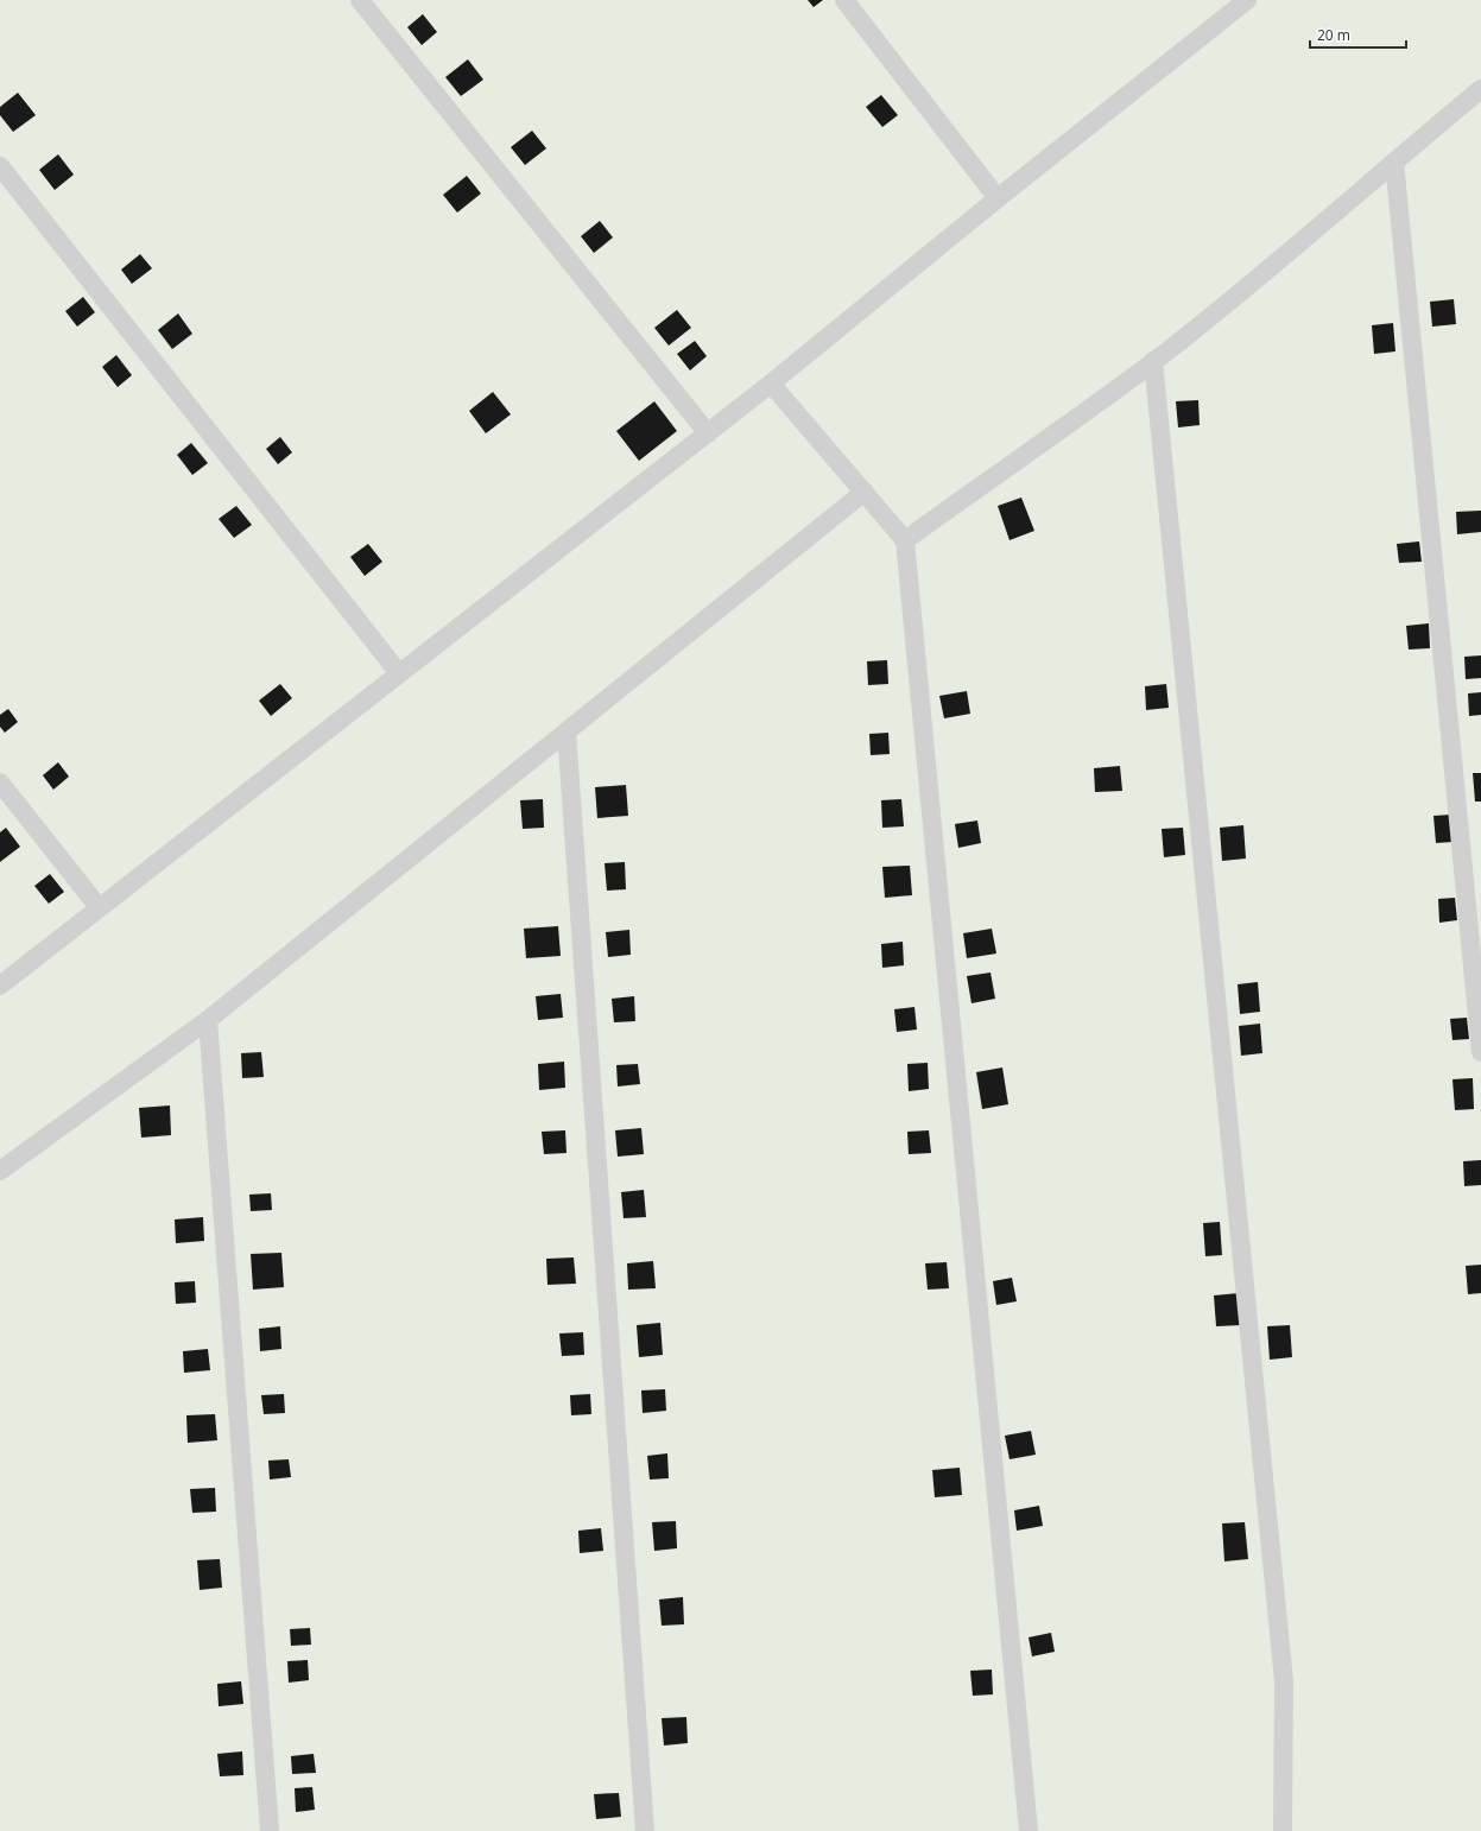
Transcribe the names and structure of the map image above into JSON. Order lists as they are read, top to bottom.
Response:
{
  "scale_bar": "20 m"
}
